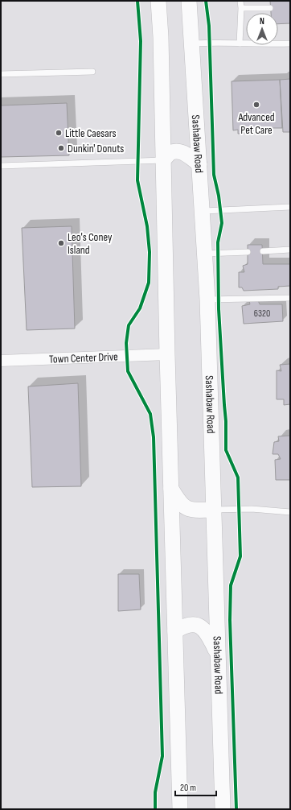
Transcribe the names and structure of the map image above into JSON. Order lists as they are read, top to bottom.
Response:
{
  "streets": {
    "main road": ["Sashabaw Road"],
    "street": ["Town Center Drive"]
  },
  "places": [
    "Advanced Pet Care",
    "Little Caesars",
    "Dunkin' Donuts",
    "Leo's Coney Island"
  ],
  "house_numbers": ["6320"],
  "scale_bar": "20 m",
  "north": "top"
}
